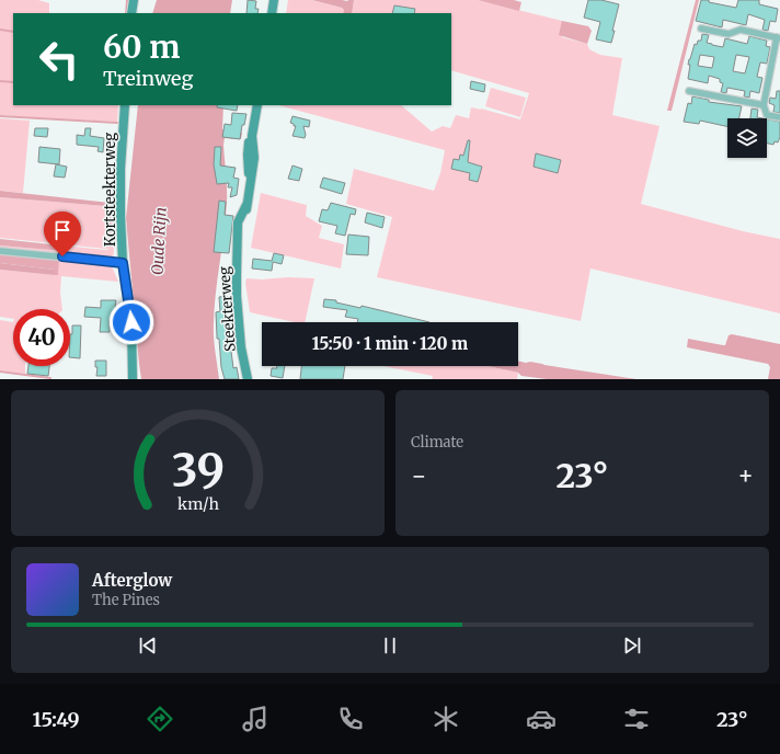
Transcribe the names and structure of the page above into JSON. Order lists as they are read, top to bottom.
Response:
{
  "streets": {
    "main road": ["Kortsteekterweg", "Steekterweg"]
  },
  "water": ["Oude Rijn"],
  "page": {
    "turn": ["60 m", "Treinweg"],
    "limit": "40",
    "trip": "15:50 · 1 min · 120 m",
    "tile": "Climate",
    "heat": ["−", "23°", "+"],
    "song": ["Afterglow", "The Pines"],
    "tabs": ["15:49", "23°"],
    "gauge": ["39", "km/h"]
  }
}
